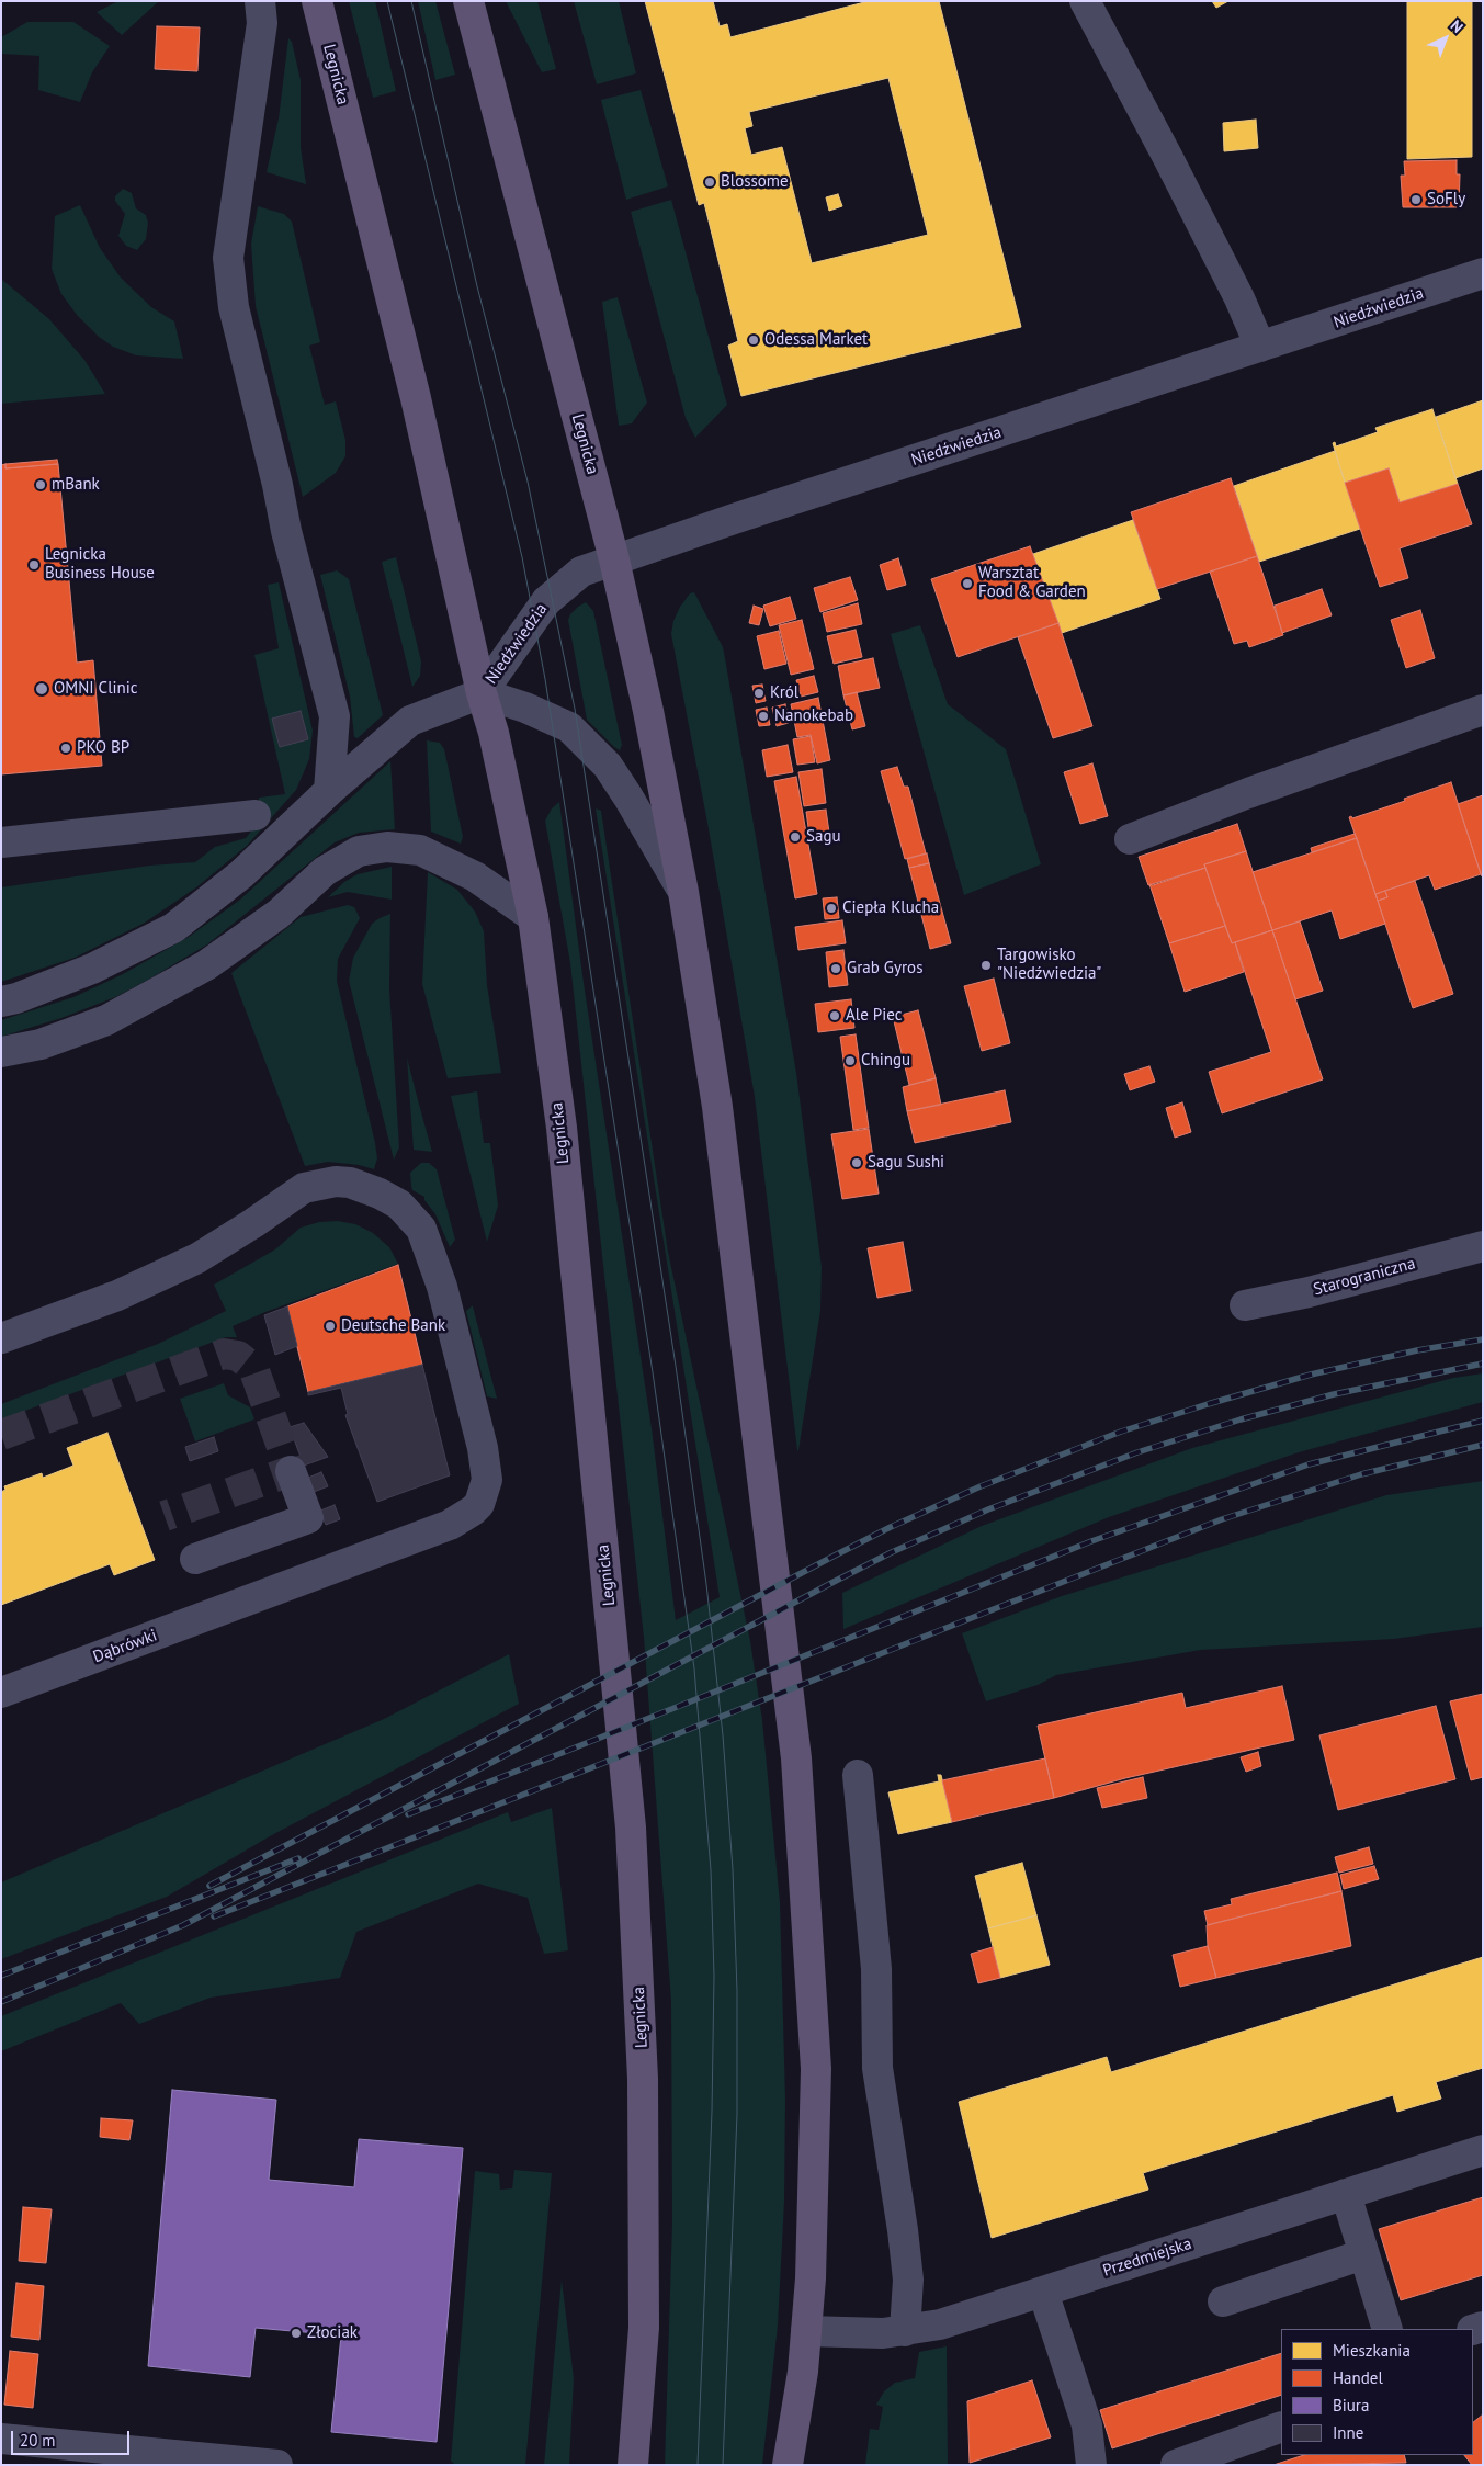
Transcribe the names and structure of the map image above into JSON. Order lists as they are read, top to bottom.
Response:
{
  "streets": {
    "main road": ["Legnicka"],
    "street": [
      "Niedźwiedzia",
      "Starograniczna",
      "Dąbrówki",
      "Przedmiejska"
    ]
  },
  "crossings": [
    ["Legnicka", "Niedźwiedzia"],
    ["Legnicka", "Przedmiejska"]
  ],
  "places": [
    "Blossome",
    "SoFly",
    "Odessa Market",
    "mBank",
    "Legnicka Business House",
    "Warsztat Food & Garden",
    "OMNI Clinic",
    "Król",
    "Nanokebab",
    "PKO BP",
    "Sagu",
    "Ciepła Klucha",
    "Targowisko \"Niedźwiedzia\"",
    "Grab Gyros",
    "Ale Piec",
    "Chingu",
    "Sagu Sushi",
    "Deutsche Bank",
    "Złociak"
  ],
  "legend": [
    "Mieszkania",
    "Handel",
    "Biura",
    "Inne"
  ],
  "scale_bar": "20 m",
  "north": "top right"
}
